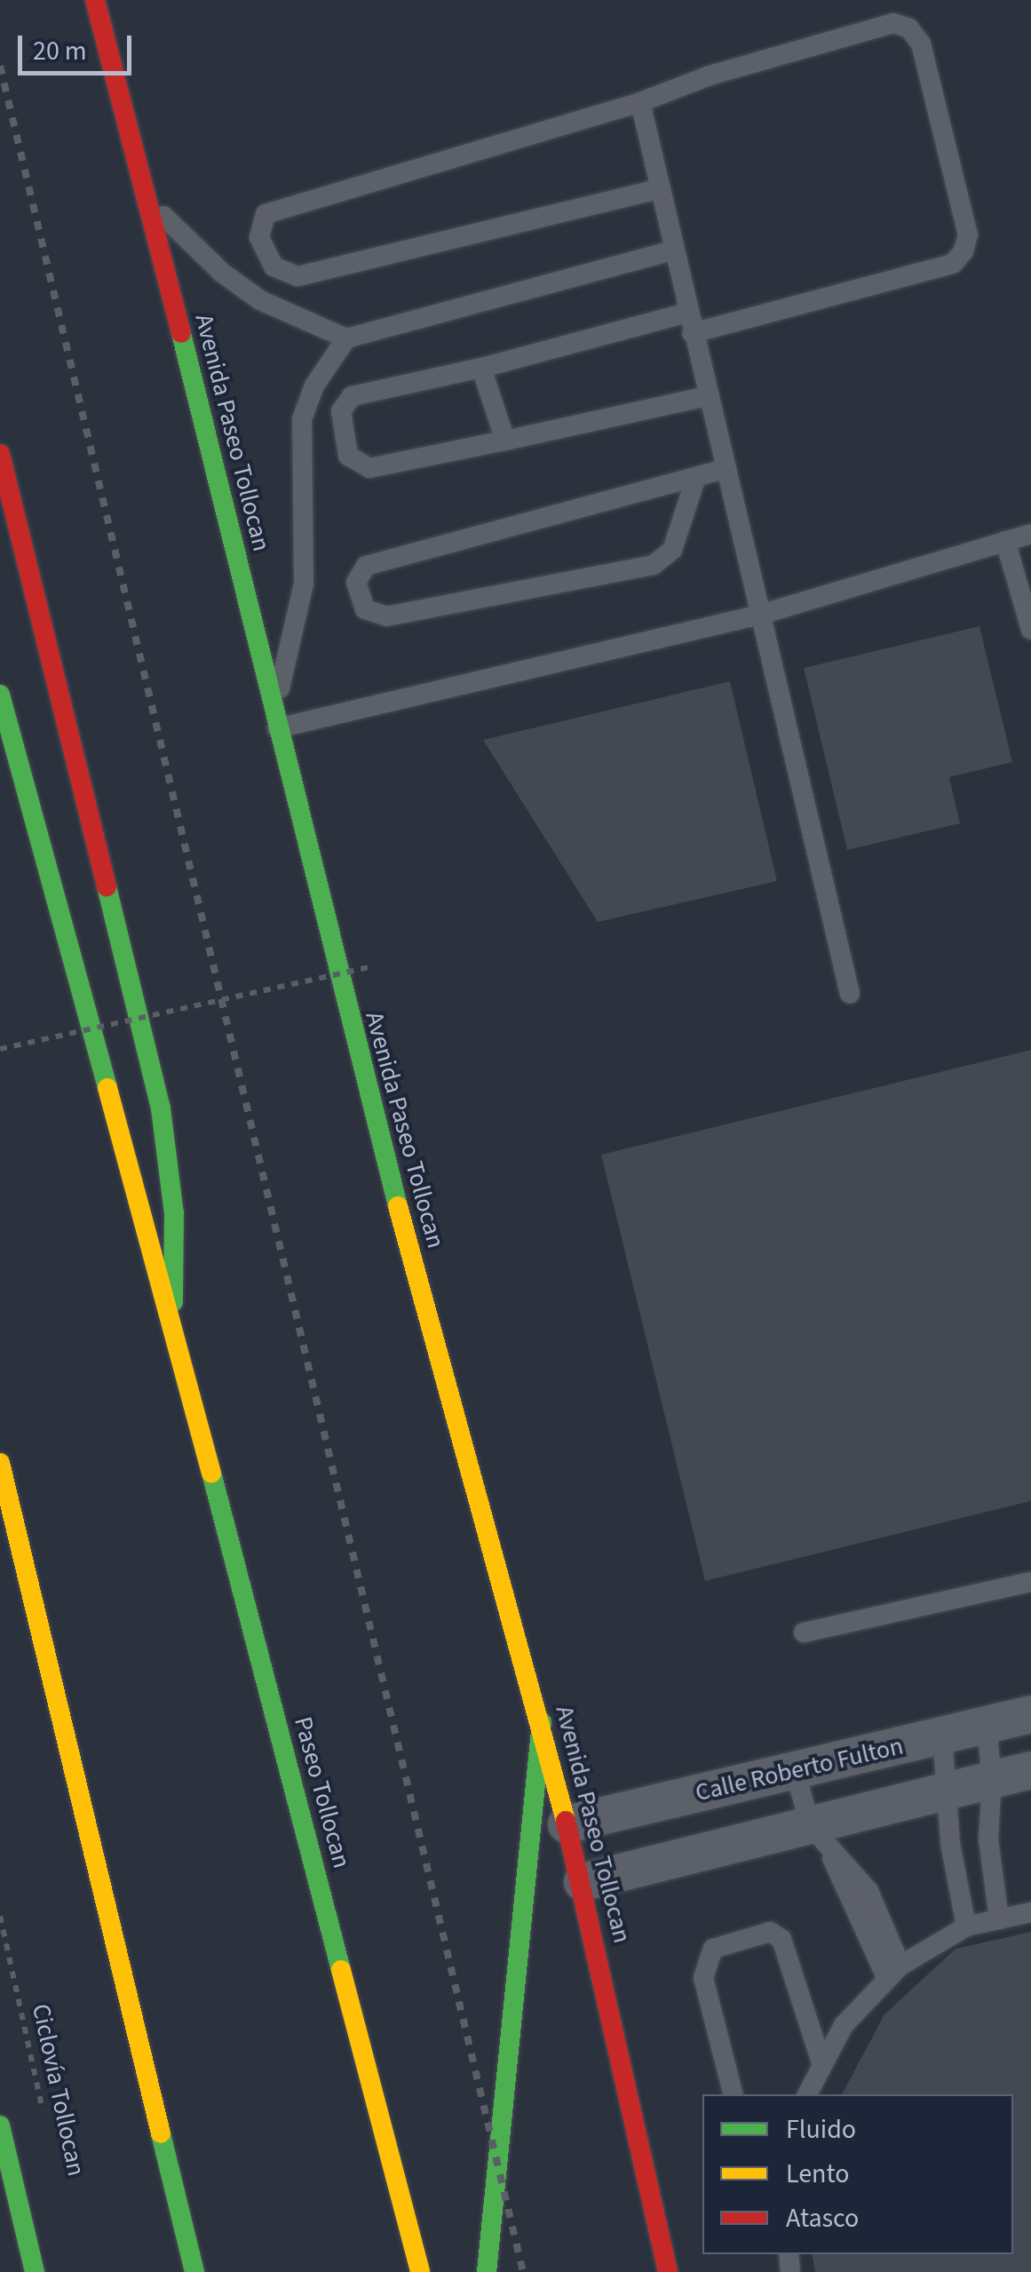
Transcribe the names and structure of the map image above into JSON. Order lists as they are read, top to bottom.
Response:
{
  "streets": {
    "main road": ["Avenida Paseo Tollocan", "Paseo Tollocan"],
    "street": ["Calle Roberto Fulton"],
    "path": ["Ciclovía Tollocan"]
  },
  "crossings": [
    ["Avenida Paseo Tollocan", "Calle Roberto Fulton"]
  ],
  "legend": ["Fluido", "Lento", "Atasco"],
  "scale_bar": "20 m"
}
